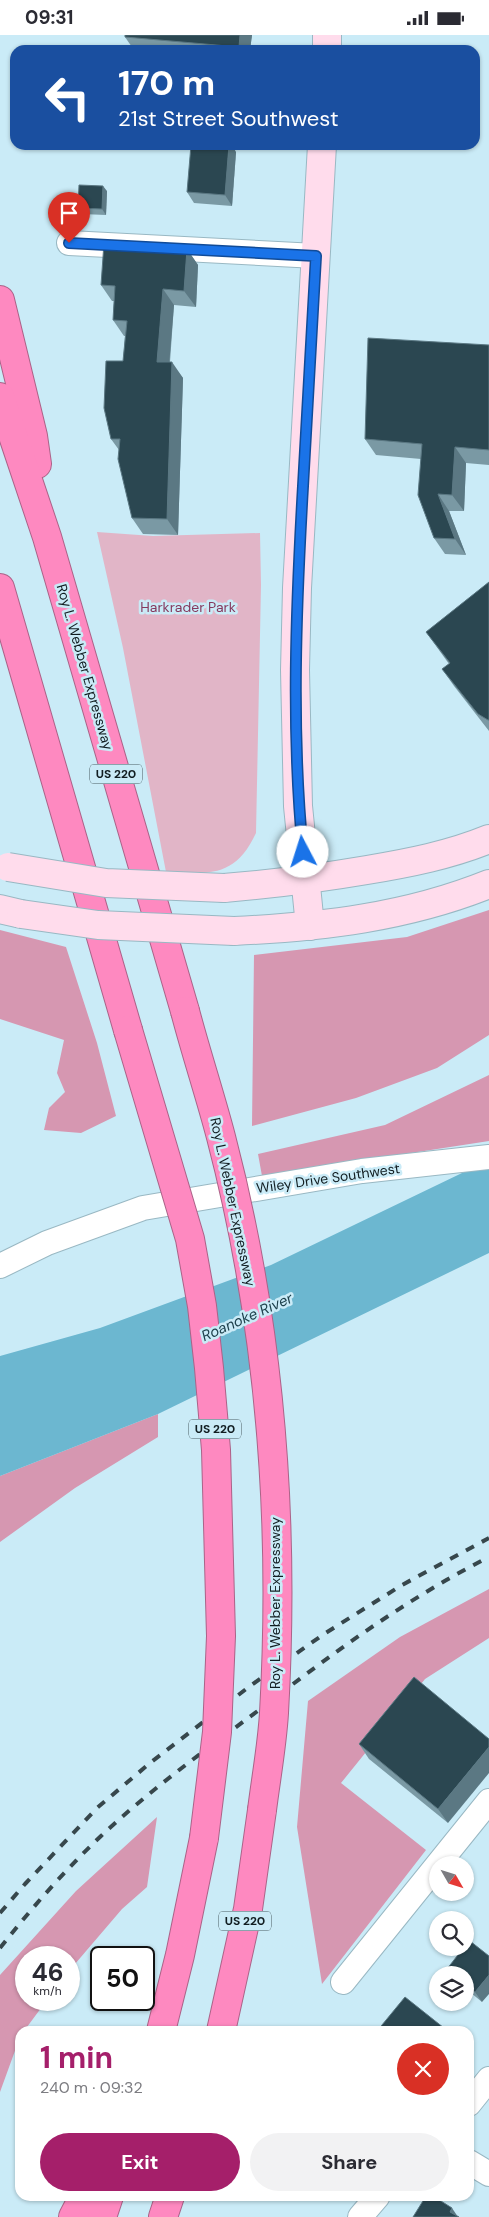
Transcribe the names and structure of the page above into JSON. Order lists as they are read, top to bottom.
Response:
{
  "streets": {
    "highway": ["Roy L. Webber Expressway", "US 220"],
    "street": ["Wiley Drive Southwest"]
  },
  "water": ["Roanoke River"],
  "parks": ["Harkrader Park"],
  "north": "bottom right",
  "page": {
    "status": "09:31",
    "turn": ["170 m", "21st Street Southwest"],
    "speed": "46 km/h",
    "limit": "50",
    "heading": ["1 min", "240 m · 09:32"],
    "buttons": ["Exit", "Share"]
  }
}
